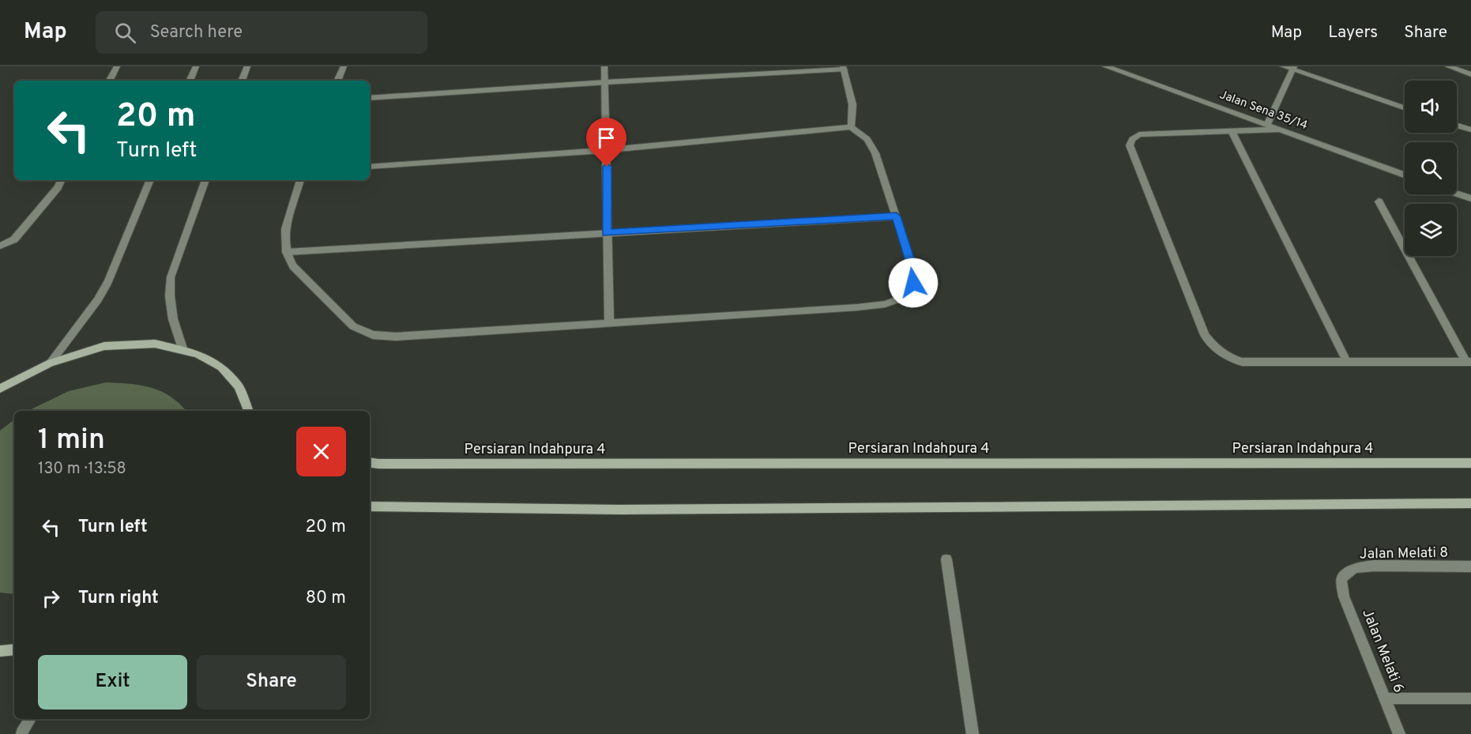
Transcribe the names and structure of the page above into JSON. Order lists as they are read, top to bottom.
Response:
{
  "streets": {
    "street": [
      "Jalan Sena 35/14",
      "Persiaran Indahpura 4",
      "Jalan Melati 8",
      "Jalan Melati 6"
    ]
  },
  "crossings": [
    ["Jalan Melati 8", "Jalan Melati 6"]
  ],
  "page": {
    "header": "Map",
    "search": "Search here",
    "nav": ["Map", "Layers", "Share"],
    "turn": ["20 m", "Turn left"],
    "heading": ["1 min", "130 m · 13:58"],
    "list": [
      {
        "name": "Turn left",
        "value": "20 m"
      },
      {
        "name": "Turn right",
        "value": "80 m"
      }
    ],
    "buttons": ["Exit", "Share"]
  }
}
